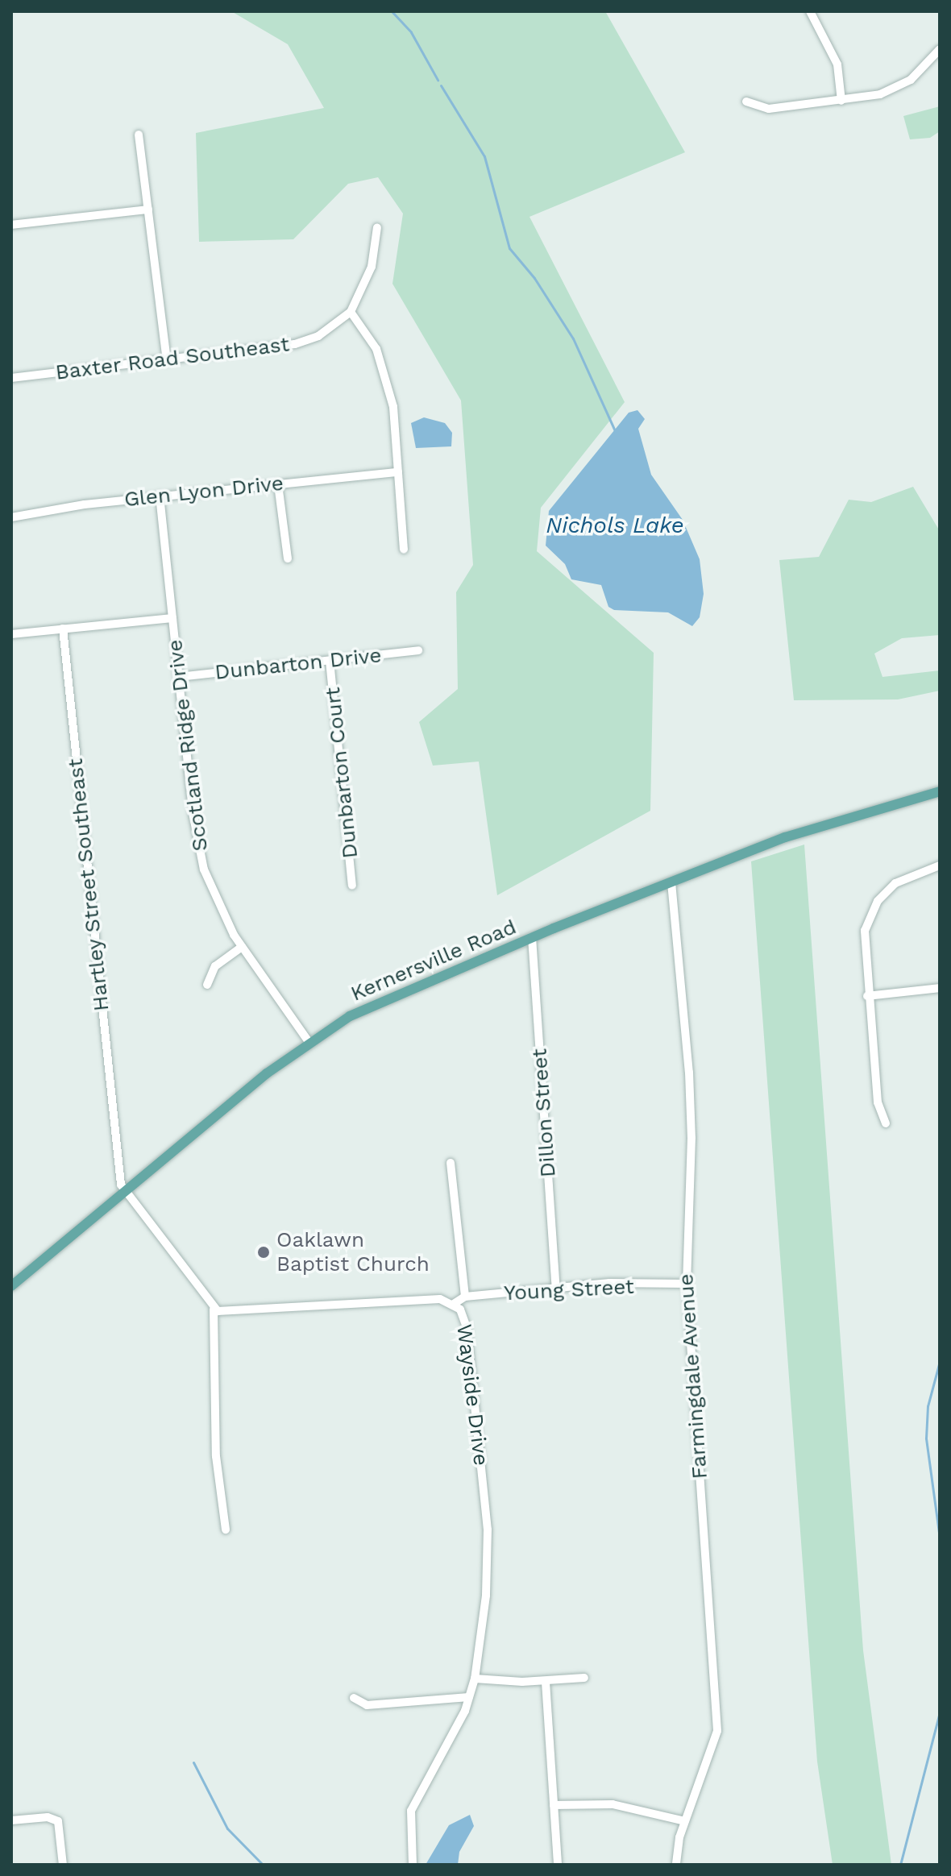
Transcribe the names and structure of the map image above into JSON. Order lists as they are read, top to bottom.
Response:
{
  "streets": {
    "main road": ["Kernersville Road"],
    "street": [
      "Baxter Road Southeast",
      "Glen Lyon Drive",
      "Dunbarton Drive",
      "Scotland Ridge Drive",
      "Dunbarton Court",
      "Hartley Street Southeast",
      "Dillon Street",
      "Young Street",
      "Farmingdale Avenue",
      "Wayside Drive"
    ]
  },
  "crossings": [
    ["Glen Lyon Drive", "Scotland Ridge Drive"],
    ["Dunbarton Drive", "Scotland Ridge Drive"],
    ["Dunbarton Drive", "Dunbarton Court"],
    ["Scotland Ridge Drive", "Kernersville Road"],
    ["Hartley Street Southeast", "Kernersville Road"],
    ["Kernersville Road", "Dillon Street"],
    ["Kernersville Road", "Farmingdale Avenue"],
    ["Dillon Street", "Young Street"],
    ["Young Street", "Farmingdale Avenue"],
    ["Young Street", "Wayside Drive"]
  ],
  "water": ["Nichols Lake"],
  "places": ["Oaklawn Baptist Church"]
}
